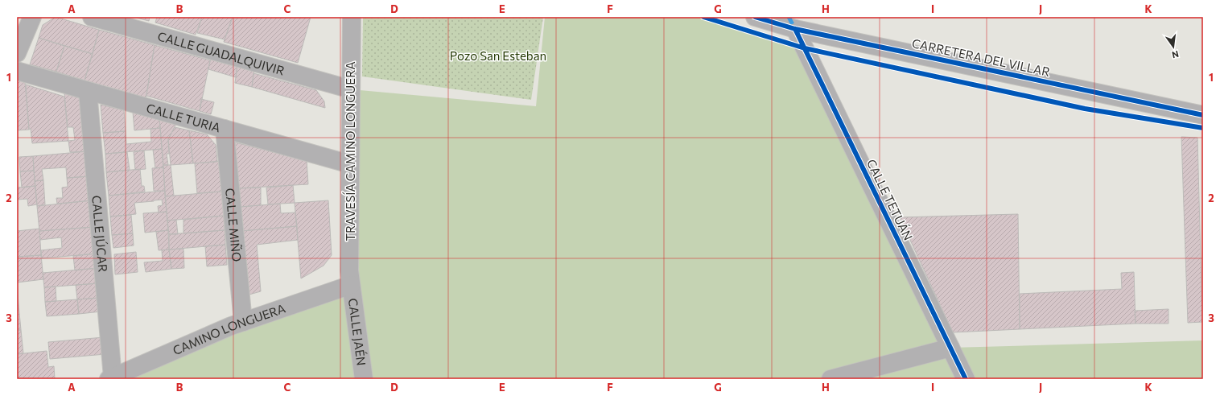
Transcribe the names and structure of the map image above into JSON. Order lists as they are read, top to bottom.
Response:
{
  "streets": {
    "street": [
      "CALLE GUADALQUIVIR",
      "CARRETERA DEL VILLAR",
      "CALLE TURIA",
      "TRAVESÍA CAMINO LONGUERA",
      "CALLE TETUÁN",
      "CALLE MIÑO",
      "CALLE JÚCAR",
      "CAMINO LONGUERA",
      "CALLE JAÉN"
    ]
  },
  "crossings": [
    ["CALLE GUADALQUIVIR", "TRAVESÍA CAMINO LONGUERA"],
    ["CARRETERA DEL VILLAR", "CALLE TETUÁN"],
    ["CALLE TURIA", "TRAVESÍA CAMINO LONGUERA"],
    ["CALLE TURIA", "CALLE MIÑO"],
    ["CALLE TURIA", "CALLE JÚCAR"],
    ["TRAVESÍA CAMINO LONGUERA", "CAMINO LONGUERA"],
    ["TRAVESÍA CAMINO LONGUERA", "CALLE JAÉN"],
    ["CALLE MIÑO", "CAMINO LONGUERA"],
    ["CALLE JÚCAR", "CAMINO LONGUERA"],
    ["CAMINO LONGUERA", "CALLE JAÉN"]
  ],
  "parks": ["Pozo San Esteban"],
  "north": "bottom",
  "grid": {
    "columns": [
      "A",
      "B",
      "C",
      "D",
      "E",
      "F",
      "G",
      "H",
      "I",
      "J",
      "K"
    ],
    "rows": ["1", "2", "3"]
  }
}
